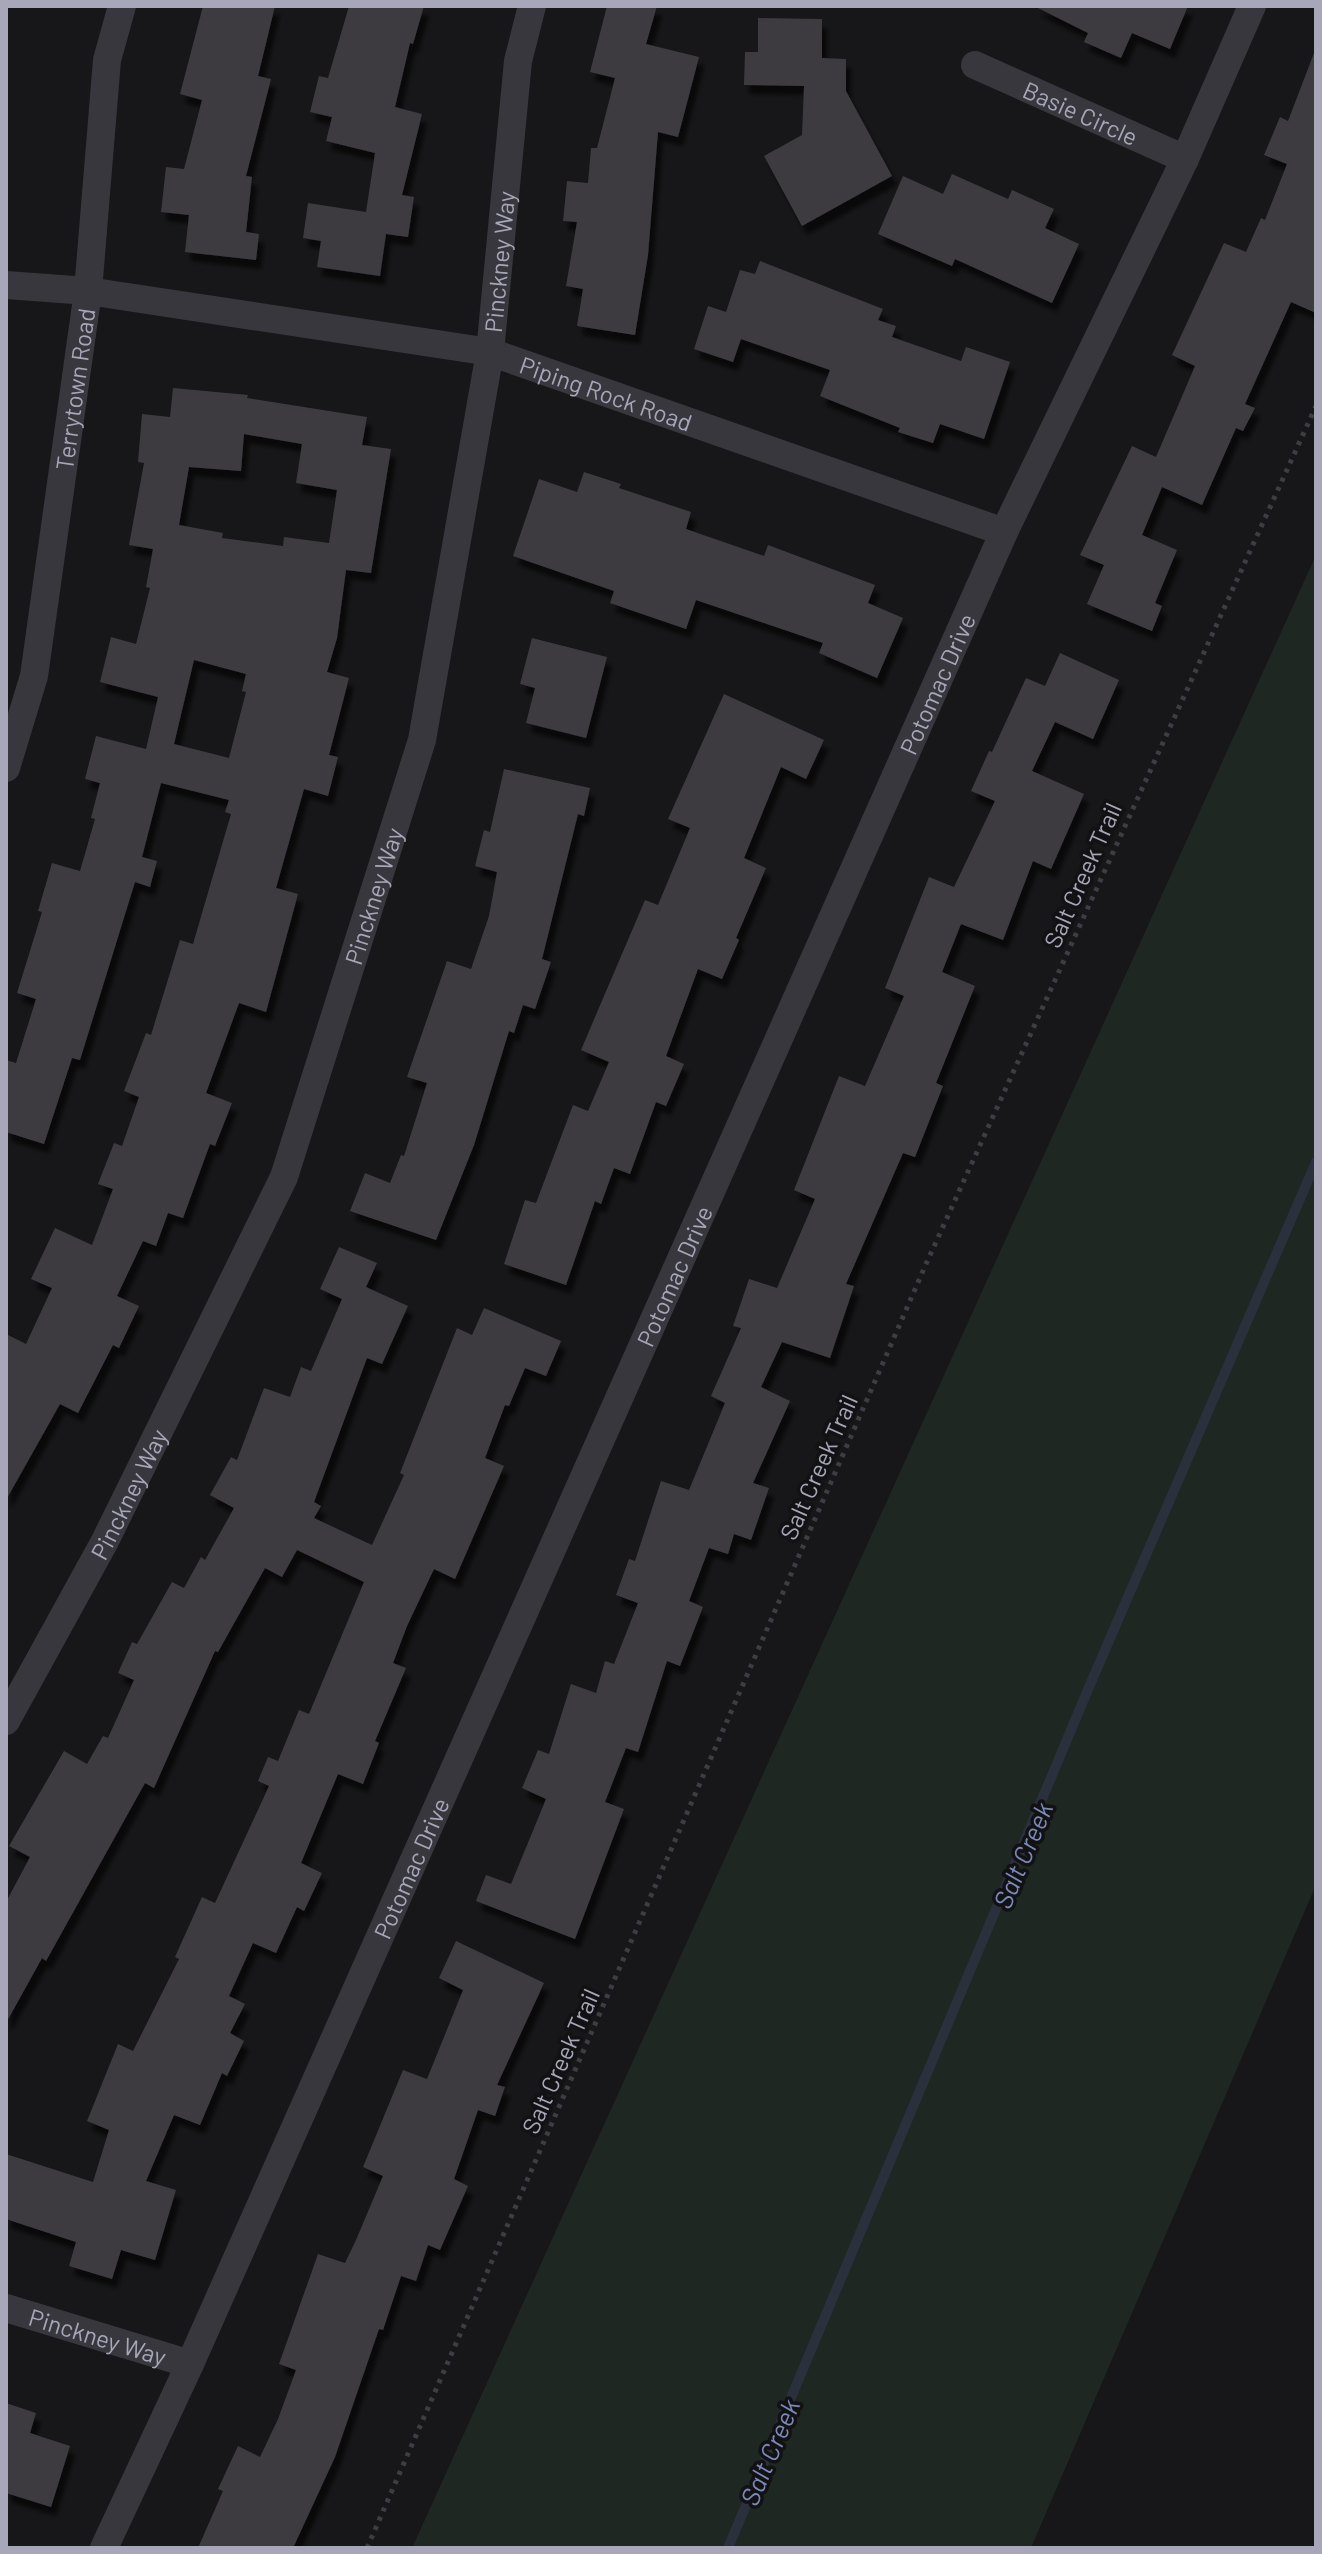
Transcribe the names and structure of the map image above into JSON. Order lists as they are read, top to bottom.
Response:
{
  "streets": {
    "street": [
      "Basie Circle",
      "Pinckney Way",
      "Terrytown Road",
      "Piping Rock Road",
      "Potomac Drive"
    ],
    "path": ["Salt Creek Trail"]
  },
  "crossings": [
    ["Basie Circle", "Potomac Drive"],
    ["Pinckney Way", "Piping Rock Road"],
    ["Pinckney Way", "Potomac Drive"],
    ["Terrytown Road", "Piping Rock Road"],
    ["Piping Rock Road", "Potomac Drive"]
  ],
  "water": ["Salt Creek"]
}
